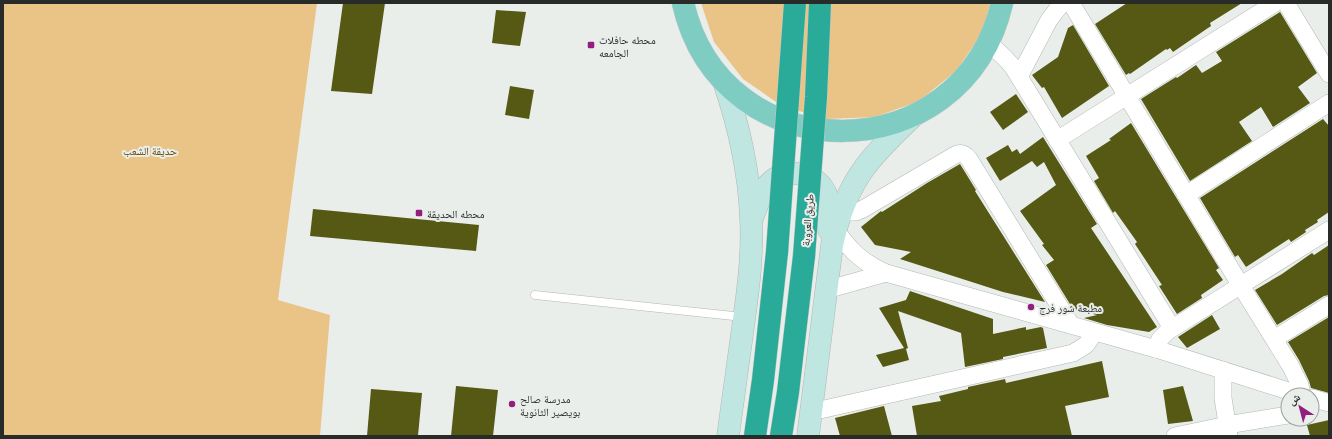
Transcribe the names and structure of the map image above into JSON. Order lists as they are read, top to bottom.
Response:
{
  "streets": {
    "highway": ["طريق العروبة"]
  },
  "parks": ["حديقة الشعب"],
  "places": {
    "transit": ["محطه حافلات الجامعه", "محطه الحديقة"],
    "other": ["مطبعة شور فرج", "مدرسة صالح بويصير الثانوية"]
  },
  "north": "top left"
}
